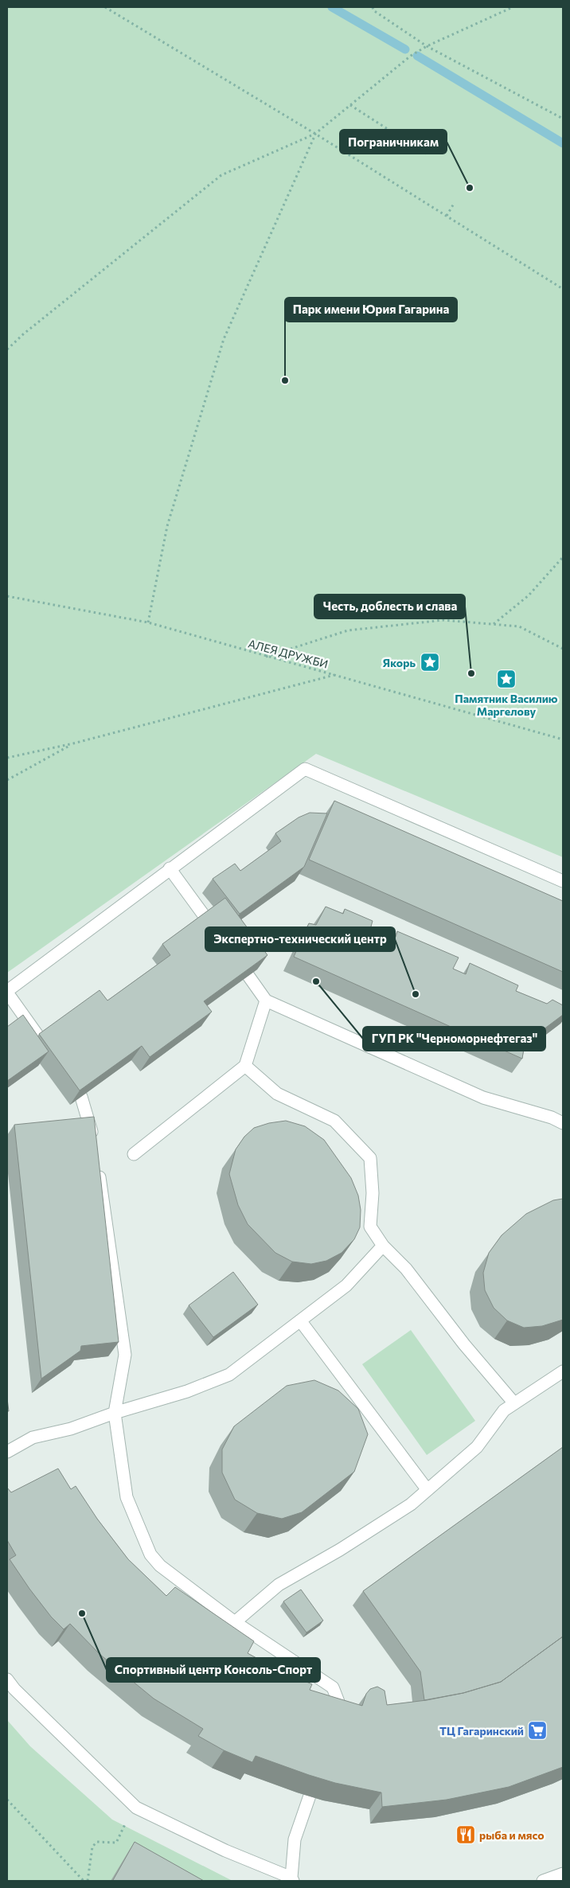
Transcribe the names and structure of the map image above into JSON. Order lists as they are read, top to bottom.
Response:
{
  "streets": {
    "path": ["АЛЕЯ ДРУЖБИ"]
  },
  "places": {
    "other": [
      "Пограничникам",
      "Парк имени Юрия Гагарина",
      "Честь, доблесть и слава",
      "ГУП РК \"Черноморнефтегаз\"",
      "Экспертно-технический центр",
      "Спортивный центр Консоль-Спорт"
    ],
    "place": ["Якорь", "Памятник Василию Маргелову"],
    "supermarket": ["ТЦ Гагаринский"],
    "restaurant": ["рыба и мясо"]
  }
}
